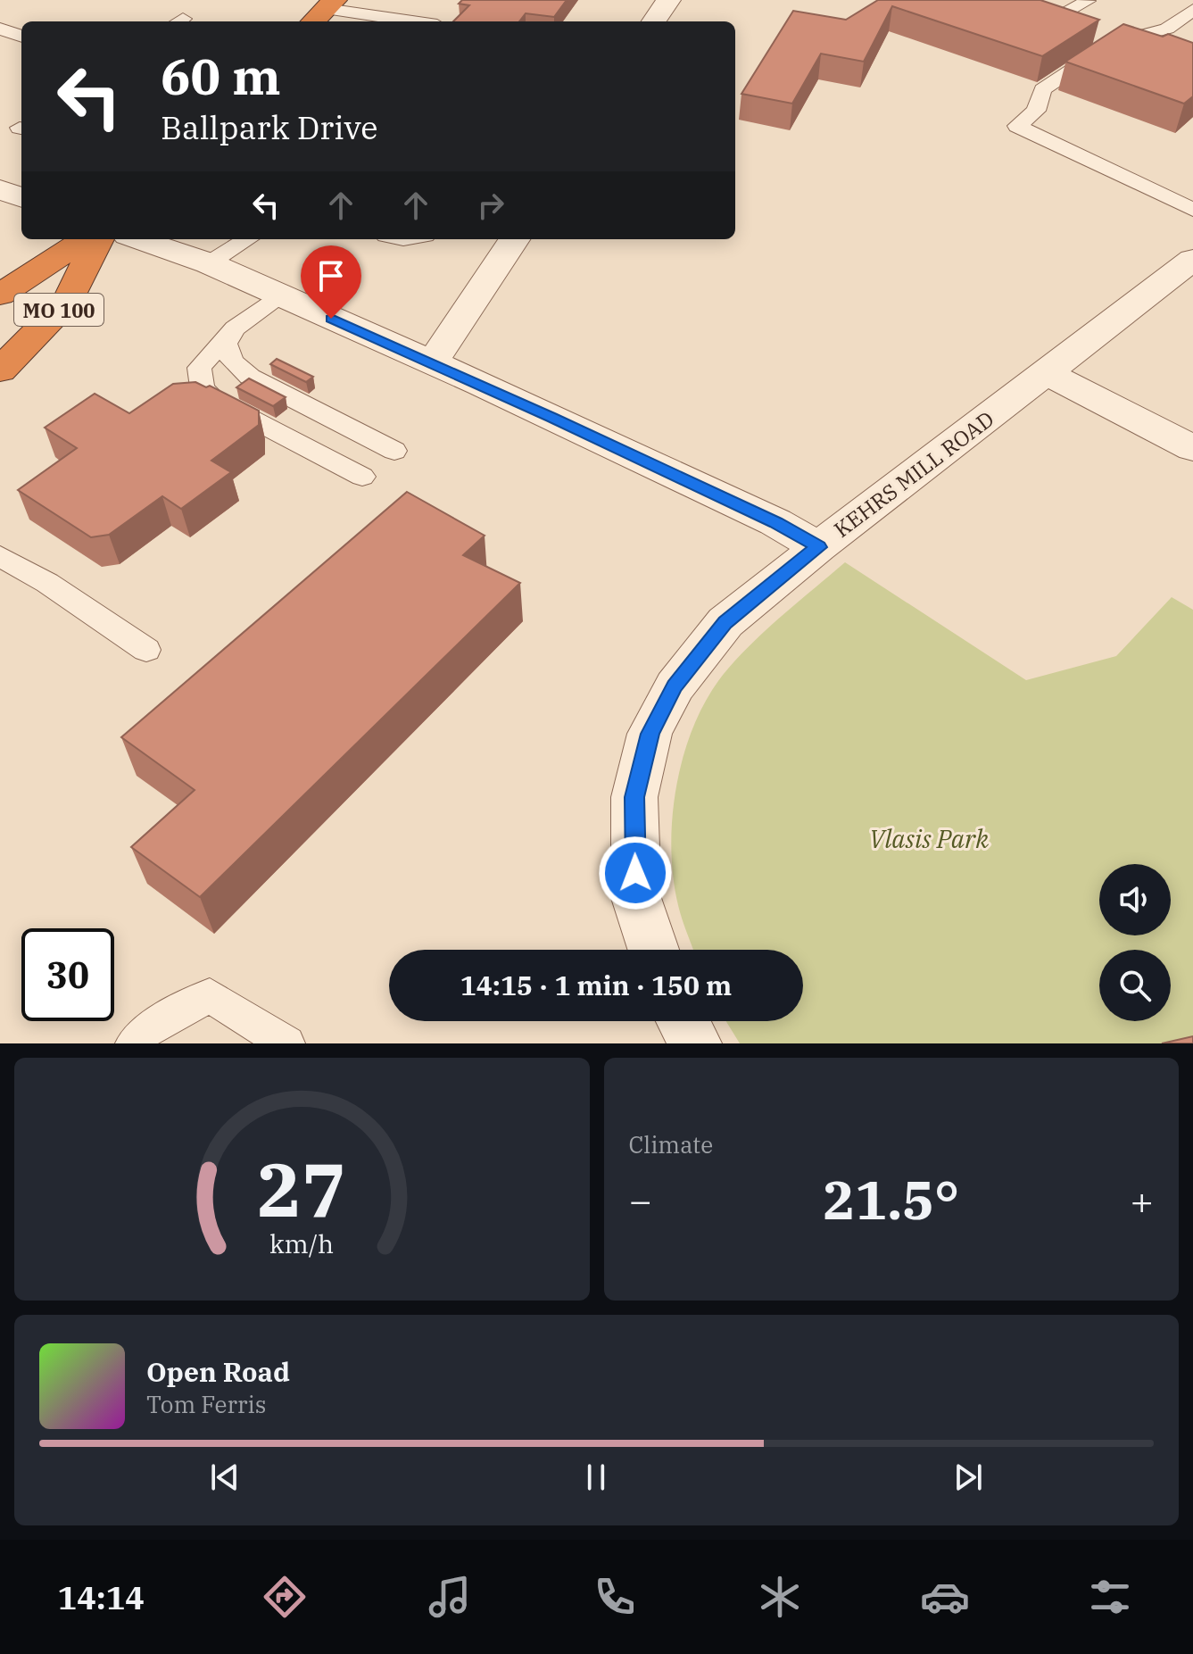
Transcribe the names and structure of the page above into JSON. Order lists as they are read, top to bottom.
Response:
{
  "streets": {
    "highway": ["MO 100"],
    "street": ["KEHRS MILL ROAD"]
  },
  "parks": ["Vlasis Park"],
  "page": {
    "turn": ["60 m", "Ballpark Drive"],
    "limit": "30",
    "trip": "14:15 · 1 min · 150 m",
    "tile": "Climate",
    "heat": ["−", "21.5°", "+"],
    "song": ["Open Road", "Tom Ferris"],
    "tabs": "14:14",
    "gauge": ["27", "km/h"]
  }
}
